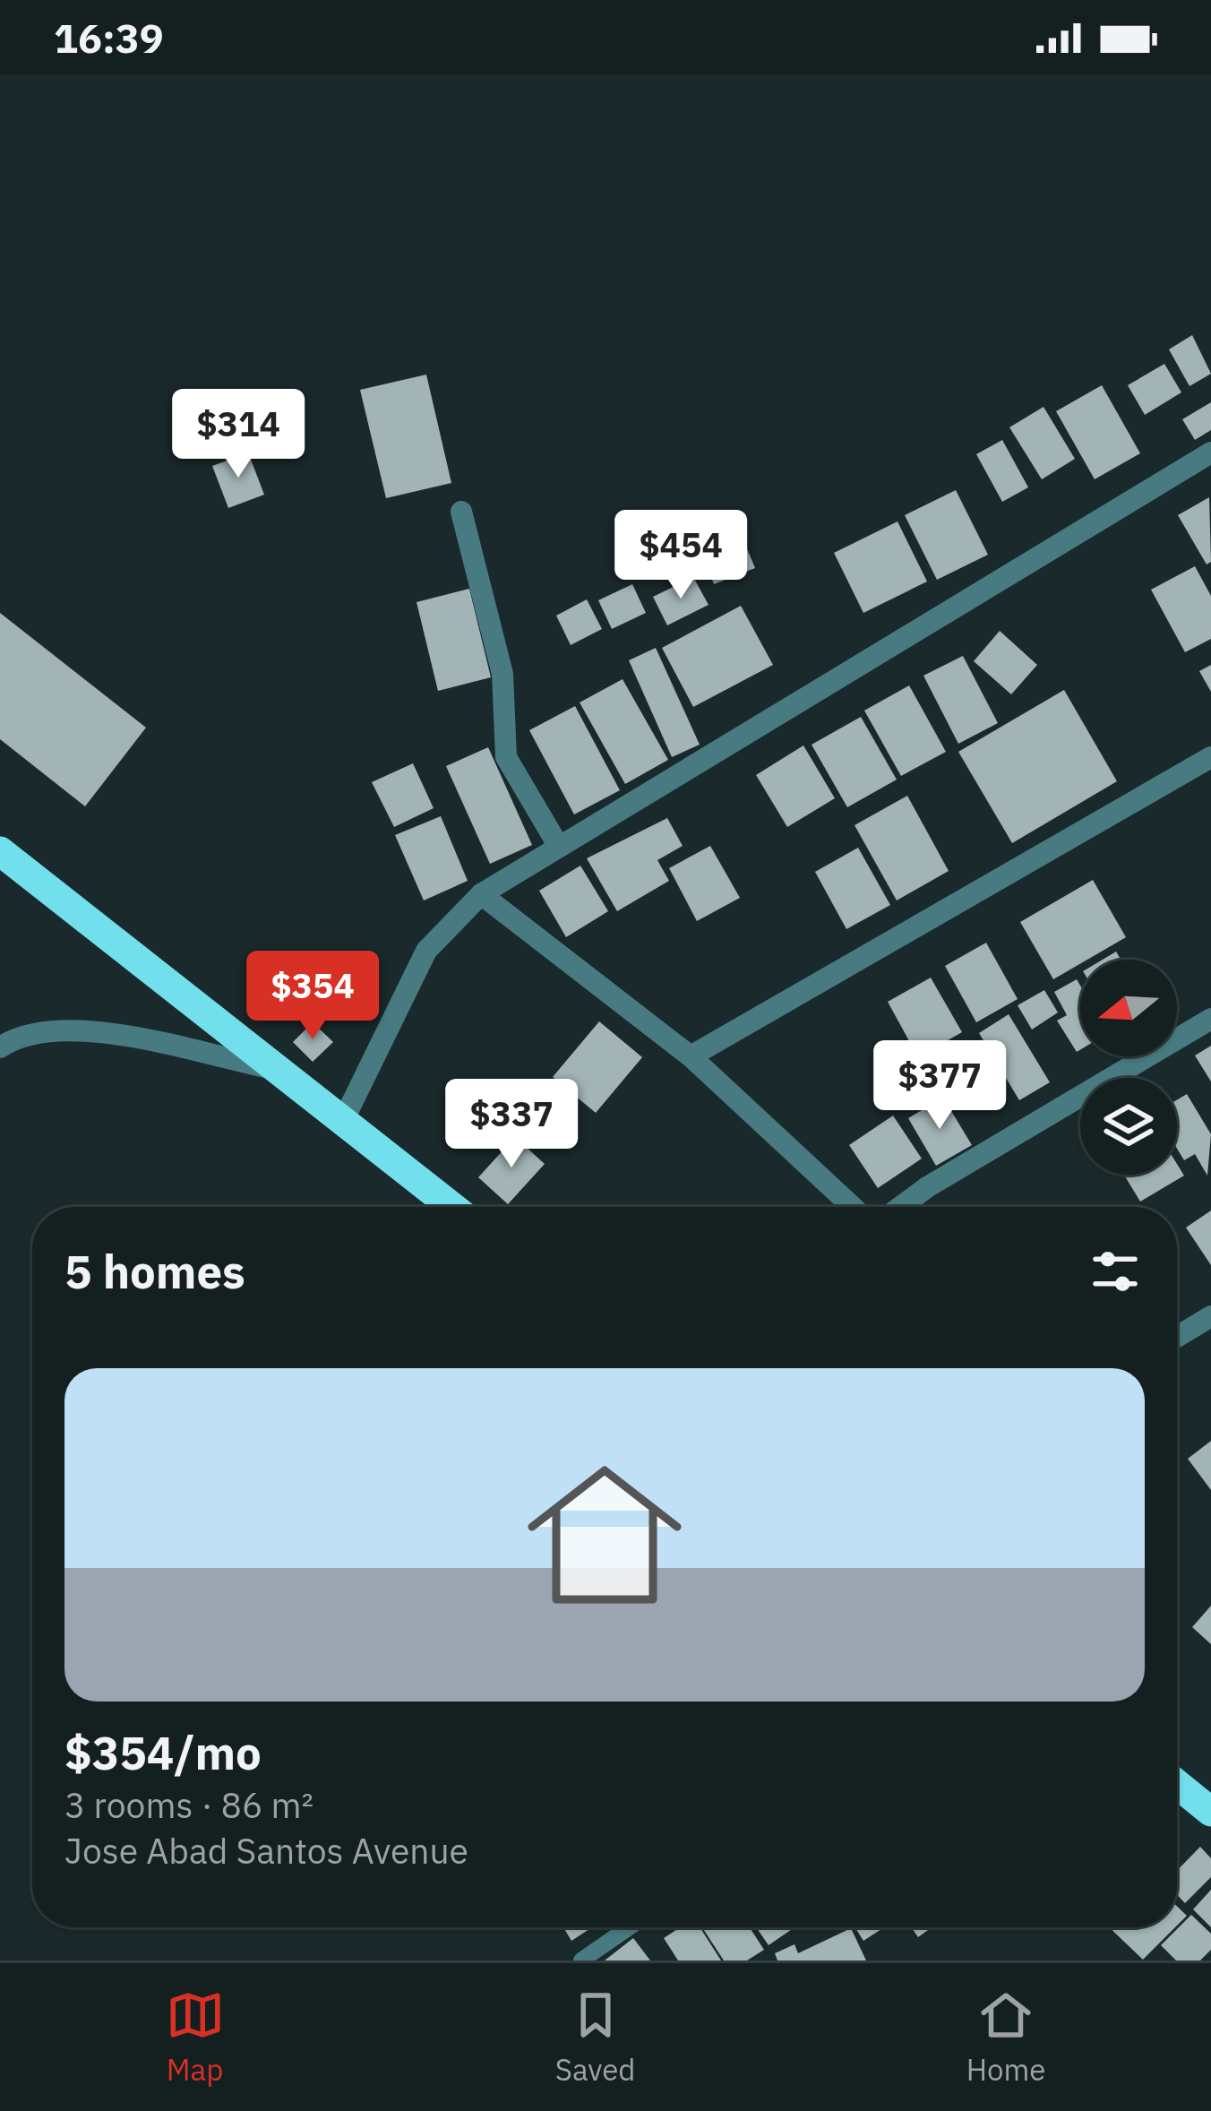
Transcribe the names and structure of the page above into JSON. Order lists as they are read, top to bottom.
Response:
{
  "north": "left",
  "page": {
    "status": "16:39",
    "price": [
      "$314",
      "$454",
      "$354",
      "$377",
      "$337"
    ],
    "heading": "5 homes",
    "list": [
      {
        "name": "$354/mo",
        "note": "3 rooms · 86 m² · Jose Abad Santos Avenue"
      }
    ],
    "tabs": ["Map", "Saved", "Home"]
  }
}
